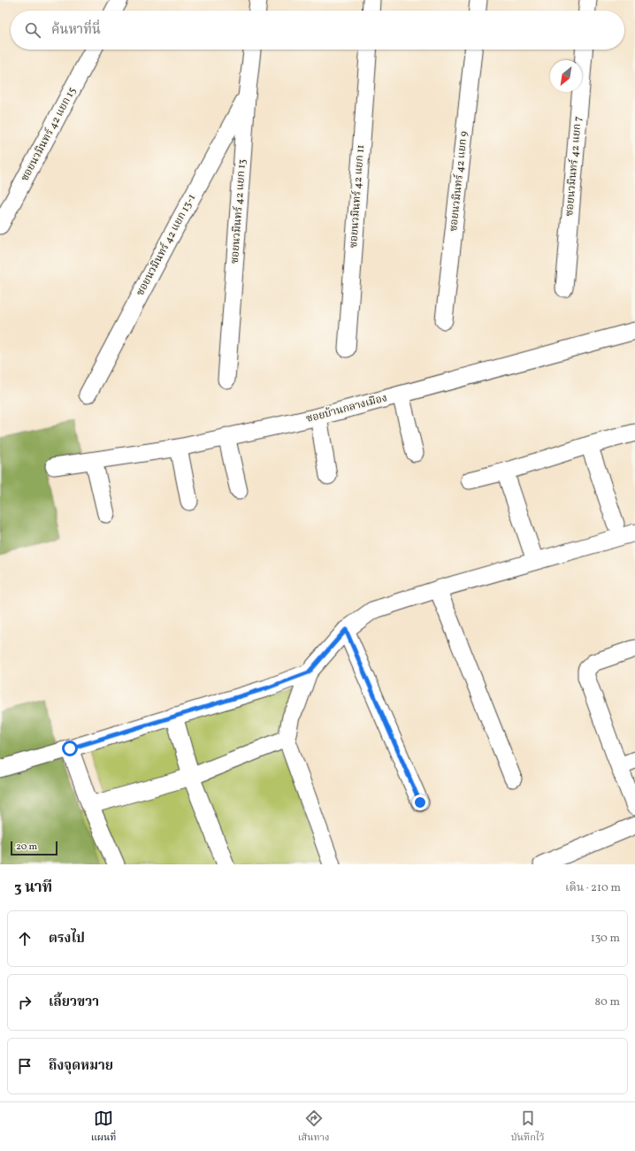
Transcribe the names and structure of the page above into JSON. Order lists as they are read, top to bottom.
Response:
{
  "streets": {
    "street": [
      "ซอยนวมินทร์ 42 แยก 15",
      "ซอยนวมินทร์ 42 แยก 7",
      "ซอยนวมินทร์ 42 แยก 9",
      "ซอยนวมินทร์ 42 แยก 11",
      "ซอยนวมินทร์ 42 แยก 13",
      "ซอยนวมินทร์ 42 แยก 13-1",
      "ซอยบ้านกลางเมือง"
    ]
  },
  "crossings": [
    ["ซอยนวมินทร์ 42 แยก 13", "ซอยนวมินทร์ 42 แยก 13-1"]
  ],
  "scale_bar": "20 m",
  "north": "bottom left",
  "page": {
    "search": "ค้นหาที่นี่",
    "scale": "20 m",
    "heading": ["3 นาที", "เดิน · 210 m"],
    "list": [
      ["ตรงไป", "130 m"],
      ["เลี้ยวขวา", "80 m"],
      "ถึงจุดหมาย"
    ],
    "nav": ["แผนที่", "เส้นทาง", "บันทึกไว้"]
  }
}
